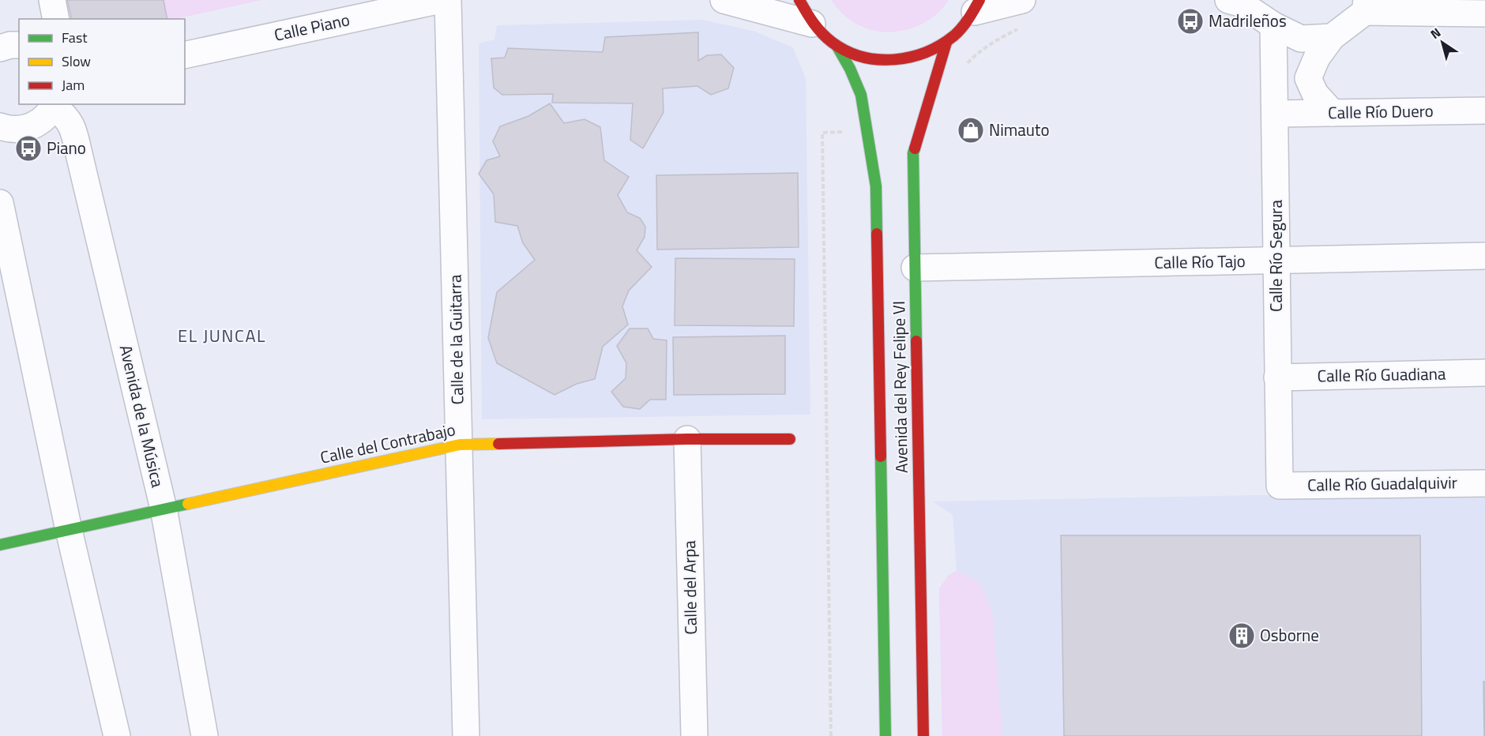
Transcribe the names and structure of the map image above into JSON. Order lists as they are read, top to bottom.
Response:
{
  "streets": {
    "main road": ["Avenida del Rey Felipe VI", "Calle del Contrabajo"],
    "street": [
      "Calle Piano",
      "Calle Río Duero",
      "Calle Río Segura",
      "Calle Río Tajo",
      "Calle de la Guitarra",
      "Calle Río Guadiana",
      "Avenida de la Música",
      "Calle Río Guadalquivir",
      "Calle del Arpa"
    ]
  },
  "crossings": [
    ["Calle Río Duero", "Calle Río Segura"],
    ["Calle Río Segura", "Calle Río Tajo"],
    ["Calle Río Segura", "Calle Río Guadiana"],
    ["Calle Río Segura", "Calle Río Guadalquivir"],
    ["Calle Río Tajo", "Avenida del Rey Felipe VI"],
    ["Calle de la Guitarra", "Calle del Contrabajo"],
    ["Avenida de la Música", "Calle del Contrabajo"],
    ["Calle del Contrabajo", "Calle del Arpa"]
  ],
  "districts": ["EL JUNCAL"],
  "places": {
    "bus stop": ["Madrileños", "Piano"],
    "shop": ["Nimauto"],
    "building": ["Osborne"]
  },
  "legend": ["Fast", "Slow", "Jam"],
  "north": "top left"
}
